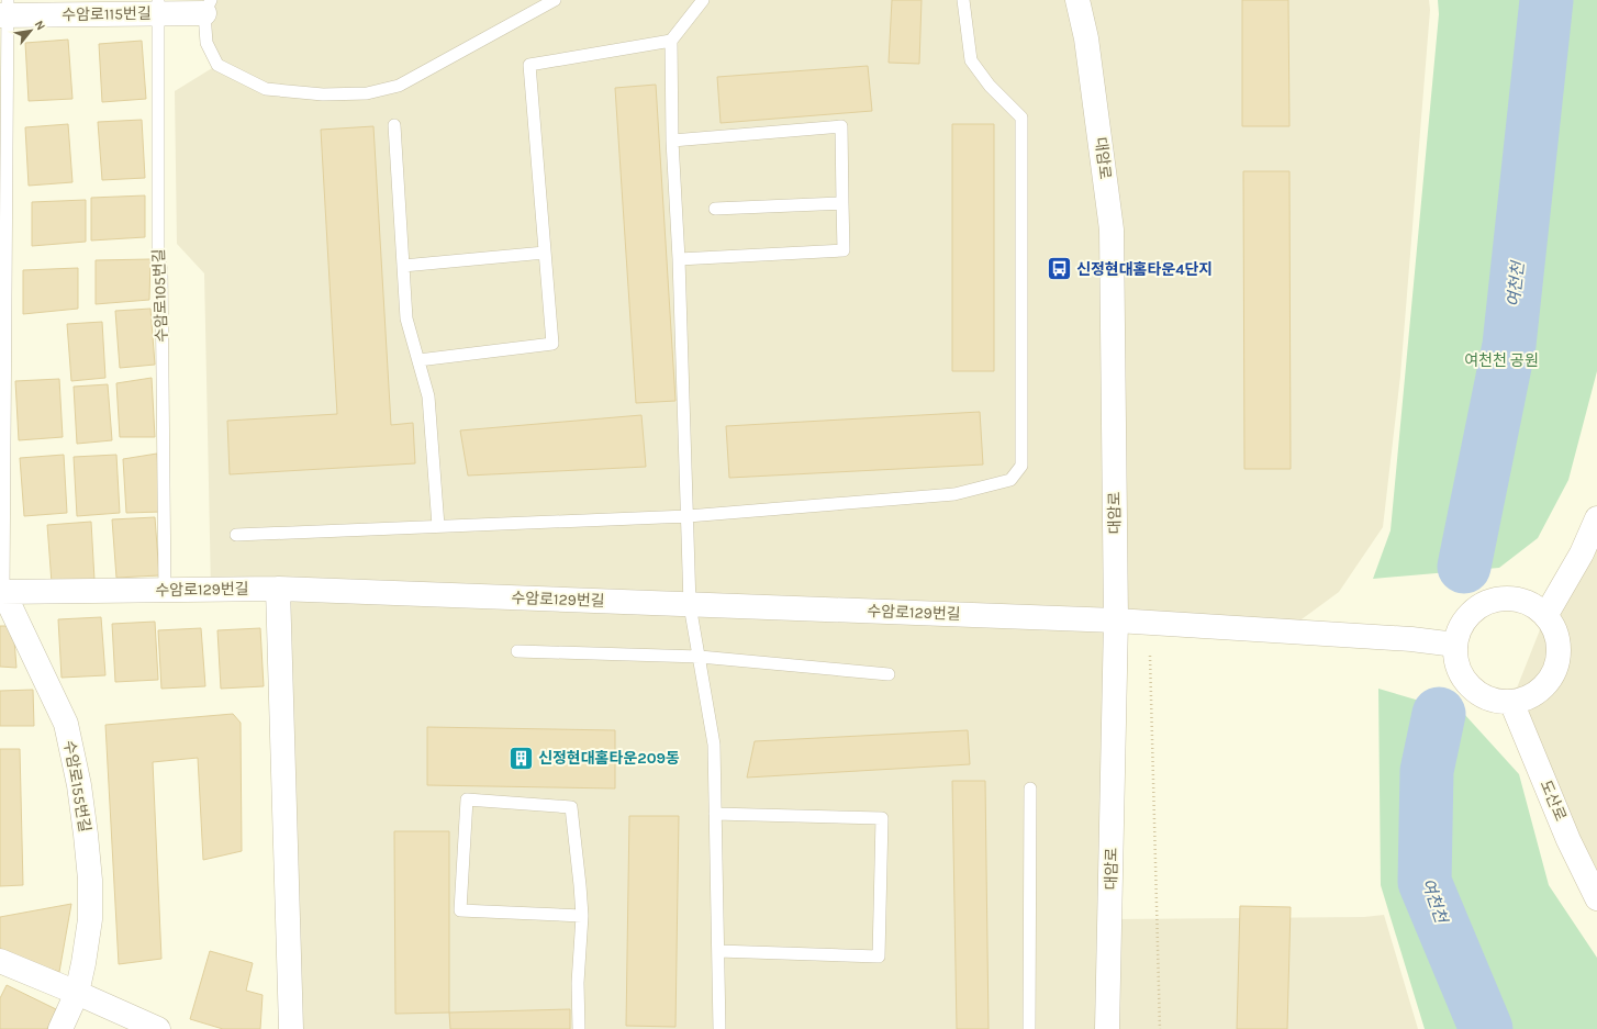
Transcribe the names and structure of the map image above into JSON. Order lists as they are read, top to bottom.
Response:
{
  "streets": {
    "street": [
      "수암로115번길",
      "대암로",
      "수암로129번길",
      "수암로155번길",
      "도산로"
    ],
    "lane": ["수암로105번길"]
  },
  "crossings": [
    ["수암로115번길", "수암로105번길"],
    ["수암로115번길", "수암로129번길"],
    ["수암로115번길", "수암로155번길"],
    ["대암로", "수암로129번길"],
    ["수암로105번길", "수암로129번길"],
    ["수암로129번길", "수암로155번길"],
    ["수암로129번길", "도산로"]
  ],
  "water": ["여천천"],
  "parks": ["여천천 공원"],
  "places": {
    "bus stop": ["신정현대홈타운4단지"],
    "building": ["신정현대홈타운209동"]
  },
  "north": "top right"
}
